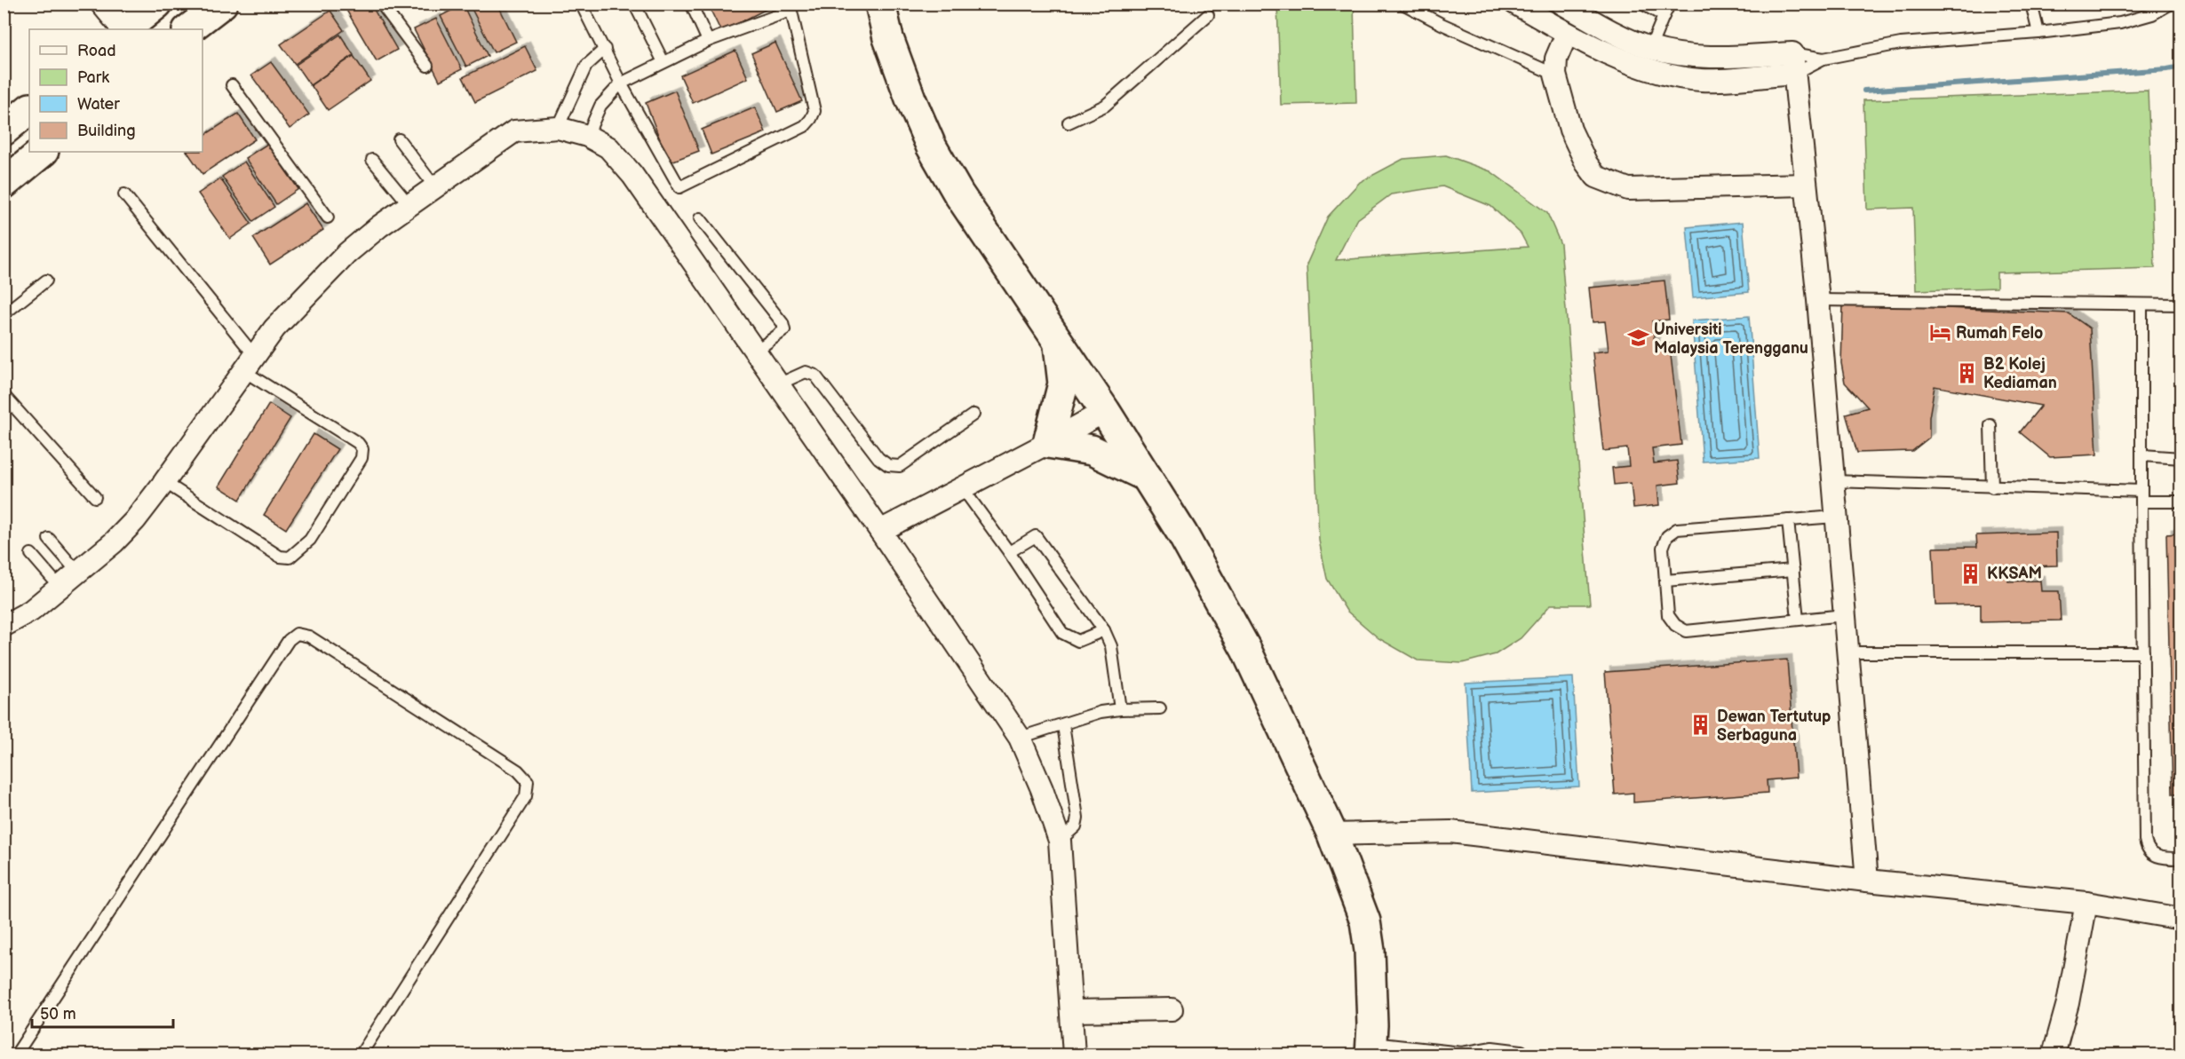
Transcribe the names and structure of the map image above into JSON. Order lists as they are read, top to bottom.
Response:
{
  "places": {
    "hotel": ["Rumah Felo"],
    "school or university": ["Universiti Malaysia Terengganu"],
    "building": ["B2 Kolej Kediaman", "KKSAM", "Dewan Tertutup Serbaguna"]
  },
  "legend": [
    "Road",
    "Park",
    "Water",
    "Building"
  ],
  "scale_bar": "50 m"
}
